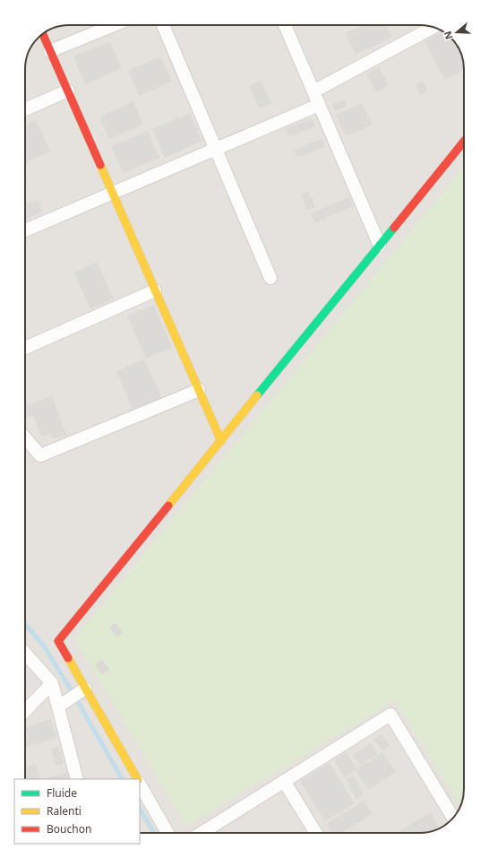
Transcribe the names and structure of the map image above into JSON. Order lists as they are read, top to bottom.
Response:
{
  "legend": ["Fluide", "Ralenti", "Bouchon"],
  "north": "left"
}
